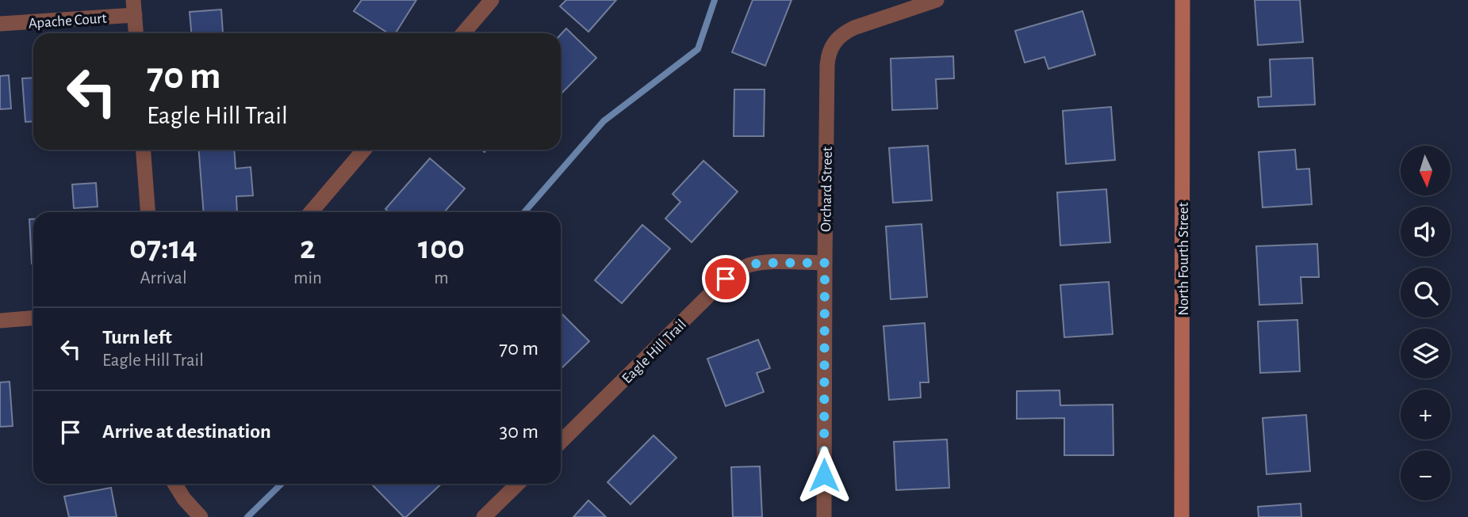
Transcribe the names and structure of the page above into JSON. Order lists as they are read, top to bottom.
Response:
{
  "streets": {
    "main road": ["North Fourth Street"],
    "street": ["Apache Court", "Orchard Street", "Eagle Hill Trail"]
  },
  "crossings": [
    ["Orchard Street", "Eagle Hill Trail"]
  ],
  "north": "bottom",
  "page": {
    "turn": ["70 m", "Eagle Hill Trail"],
    "map_buttons": ["+", "−"],
    "eta": [
      "07:14",
      "Arrival",
      "2",
      "min",
      "100",
      "m"
    ],
    "list": [
      {
        "name": "Turn left",
        "note": "Eagle Hill Trail",
        "value": "70 m"
      },
      {
        "name": "Arrive at destination",
        "value": "30 m"
      }
    ]
  }
}
